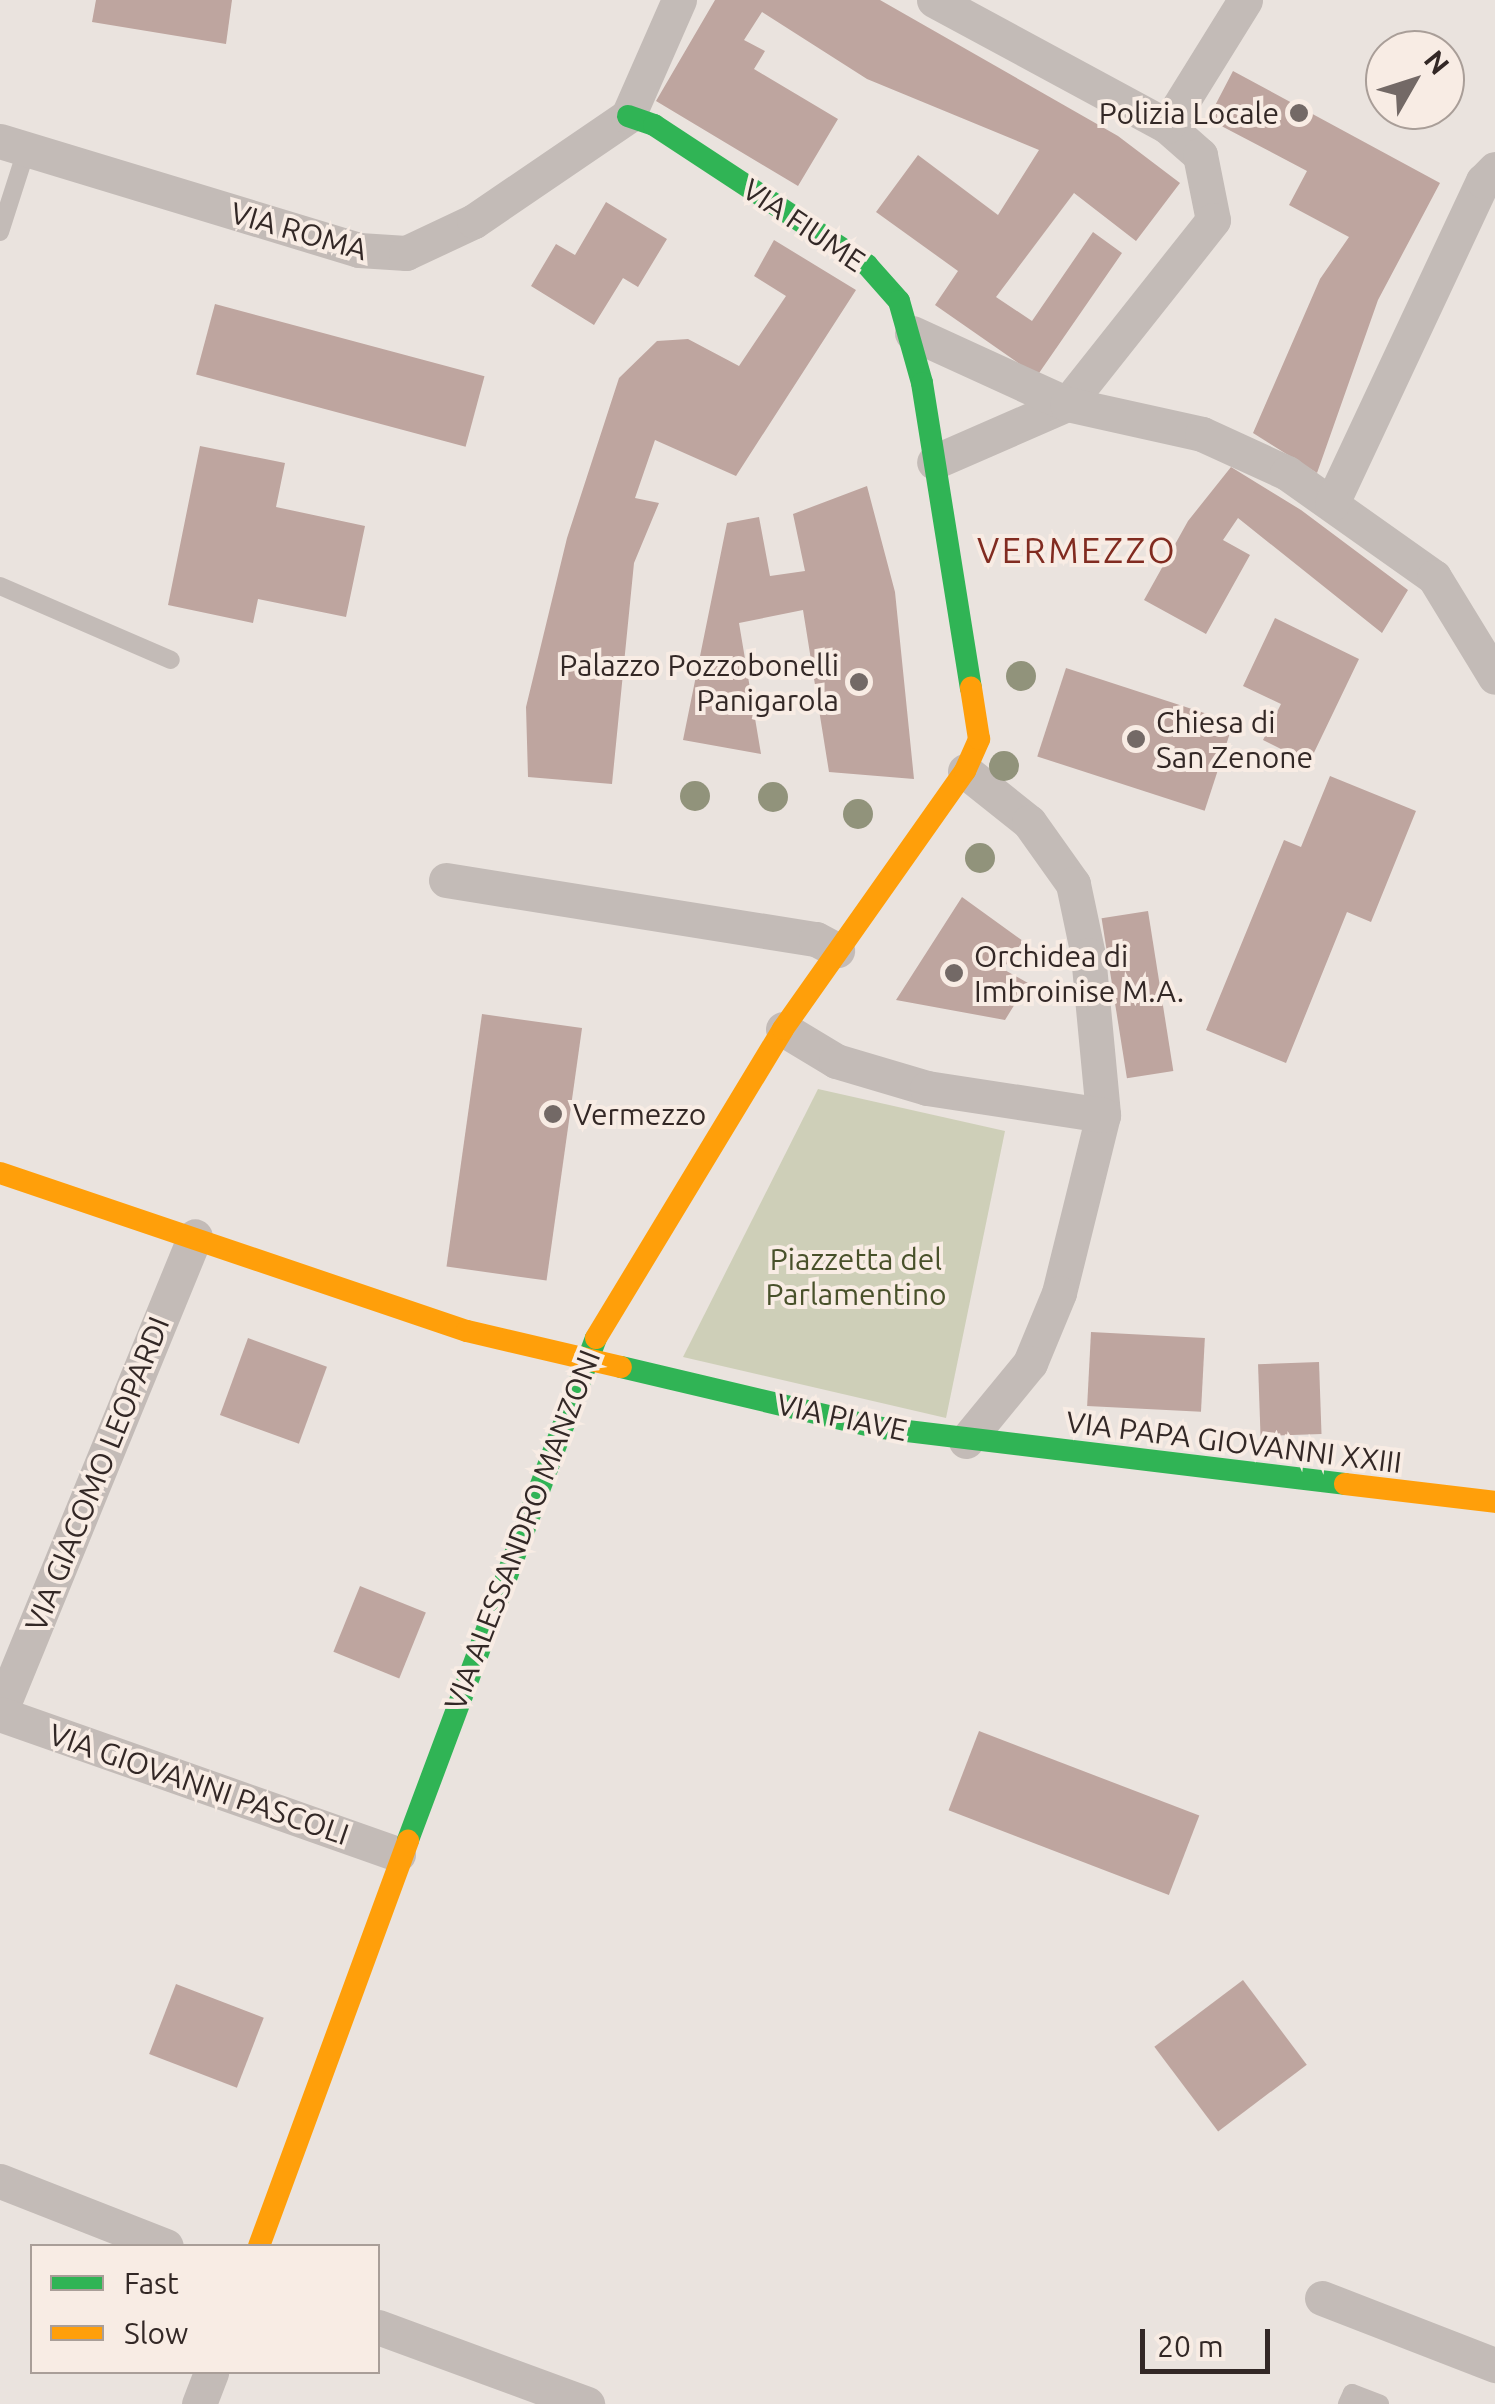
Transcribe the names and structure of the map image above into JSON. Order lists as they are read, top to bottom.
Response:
{
  "streets": {
    "street": [
      "VIA FIUME",
      "VIA ROMA",
      "VIA PIAVE",
      "VIA PAPA GIOVANNI XXIII",
      "VIA GIACOMO LEOPARDI",
      "VIA ALESSANDRO MANZONI",
      "VIA GIOVANNI PASCOLI"
    ]
  },
  "crossings": [
    ["VIA FIUME", "VIA ROMA"],
    ["VIA FIUME", "VIA ALESSANDRO MANZONI"],
    ["VIA PIAVE", "VIA PAPA GIOVANNI XXIII"],
    ["VIA PIAVE", "VIA GIACOMO LEOPARDI"],
    ["VIA PIAVE", "VIA ALESSANDRO MANZONI"],
    ["VIA GIACOMO LEOPARDI", "VIA GIOVANNI PASCOLI"],
    ["VIA ALESSANDRO MANZONI", "VIA GIOVANNI PASCOLI"]
  ],
  "districts": ["VERMEZZO"],
  "parks": ["Piazzetta del Parlamentino"],
  "places": [
    "Polizia Locale",
    "Palazzo Pozzobonelli Panigarola",
    "Chiesa di San Zenone",
    "Orchidea di Imbroinise M.A.",
    "Vermezzo"
  ],
  "legend": ["Fast", "Slow"],
  "scale_bar": "20 m",
  "north": "top right"
}
